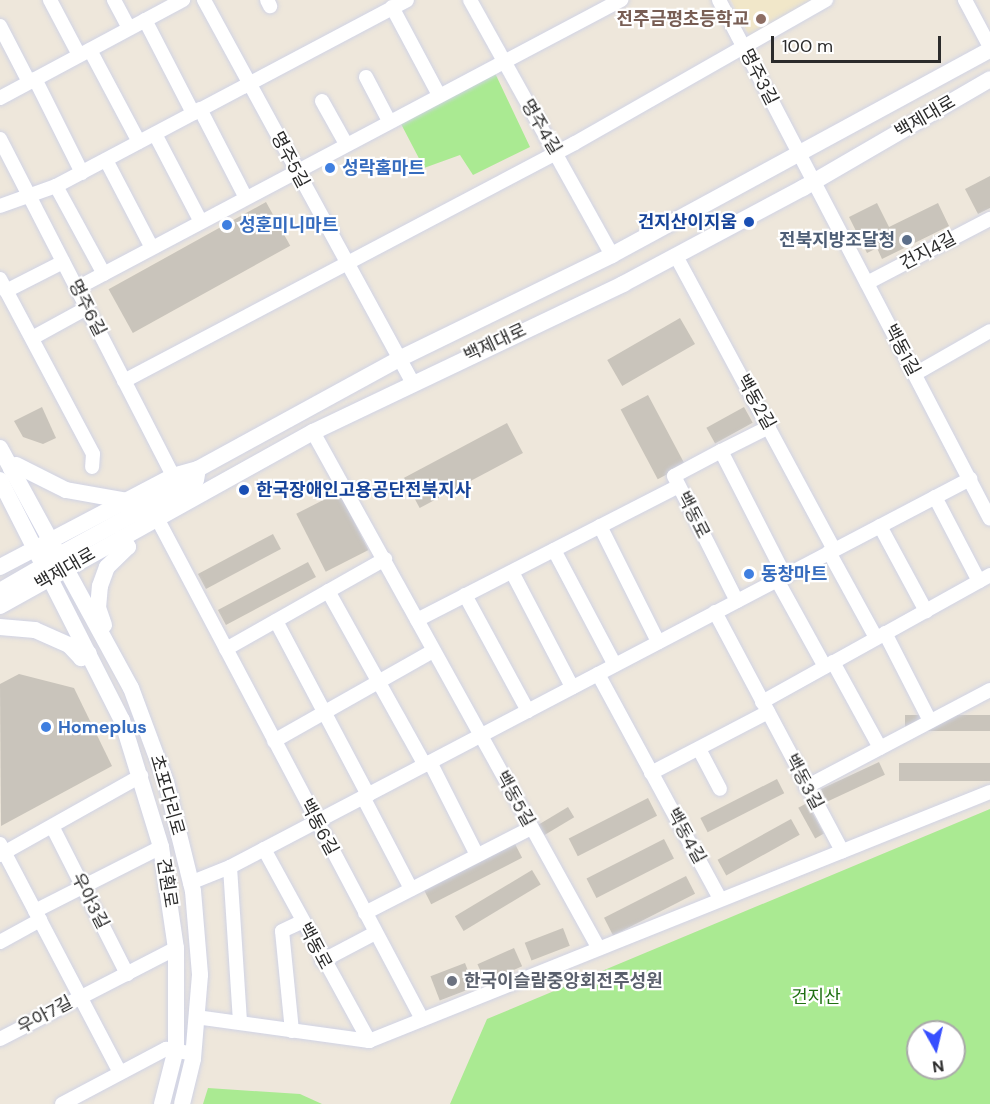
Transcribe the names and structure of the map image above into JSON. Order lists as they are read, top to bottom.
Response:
{
  "streets": {
    "street": [
      "명주3길",
      "백제대로",
      "명주4길",
      "명주5길",
      "건지4길",
      "명주6길",
      "백동1길",
      "백동2길",
      "백동로",
      "백동3길",
      "초포다리로",
      "백동5길",
      "백동6길",
      "백동4길",
      "견훤로",
      "우아3길",
      "우아7길"
    ]
  },
  "crossings": [
    ["명주3길", "백제대로"],
    ["명주3길", "백동1길"],
    ["백제대로", "명주4길"],
    ["백제대로", "명주5길"],
    ["백제대로", "명주6길"],
    ["백제대로", "백동1길"],
    ["백제대로", "백동2길"],
    ["백제대로", "초포다리로"],
    ["백제대로", "백동5길"],
    ["백제대로", "백동6길"],
    ["백제대로", "견훤로"],
    ["건지4길", "백동1길"],
    ["백동2길", "백동로"],
    ["초포다리로", "견훤로"]
  ],
  "parks": ["건지산"],
  "places": [
    "전주금평초등학교",
    "성락홈마트",
    "건지산이지움",
    "성훈미니마트",
    "전북지방조달청",
    "한국장애인고용공단전북지사",
    "동창마트",
    "Homeplus",
    "한국이슬람중앙회전주성원"
  ],
  "scale_bar": "100 m",
  "north": "bottom"
}
